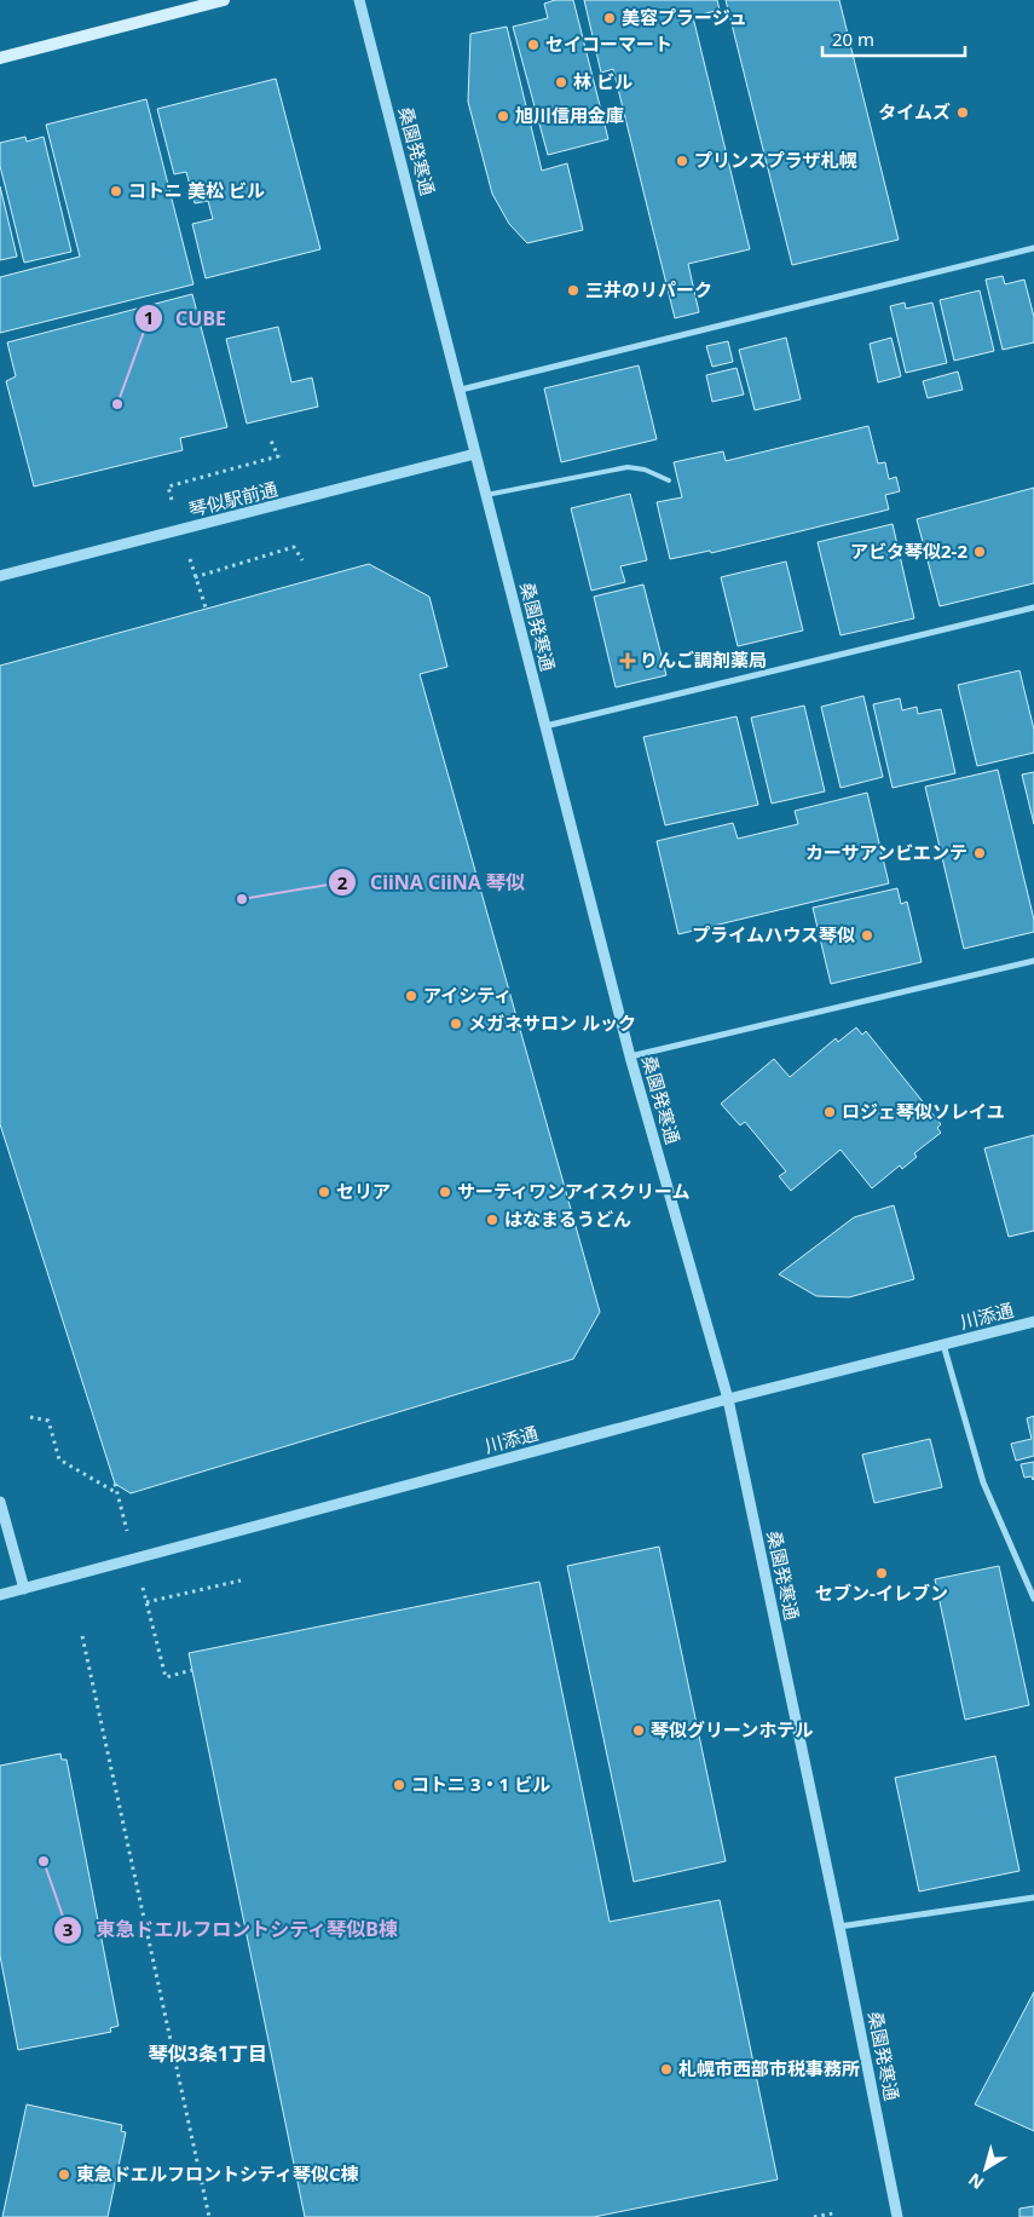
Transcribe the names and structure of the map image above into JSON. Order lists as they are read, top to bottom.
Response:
{
  "streets": {
    "street": ["桑園発寒通", "琴似駅前通", "川添通"]
  },
  "crossings": [
    ["桑園発寒通", "琴似駅前通"],
    ["桑園発寒通", "川添通"]
  ],
  "districts": ["琴似3条1丁目"],
  "places": {
    "other": [
      "美容プラージュ",
      "セイコーマート",
      "林 ビル",
      "タイムズ",
      "旭川信用金庫",
      "プリンスプラザ札幌",
      "コトニ 美松 ビル",
      "三井のリパーク",
      "CUBE",
      "アビタ琴似2-2",
      "カーサアンビエンテ",
      "CiiNA CiiNA 琴似",
      "プライムハウス琴似",
      "アイシティ",
      "メガネサロン ルック",
      "ロジェ琴似ソレイユ",
      "セリア",
      "サーティワンアイスクリーム",
      "はなまるうどん",
      "セブン-イレブン",
      "琴似グリーンホテル",
      "コトニ 3・1 ビル",
      "東急ドエルフロントシティ琴似B棟",
      "札幌市西部市税事務所",
      "東急ドエルフロントシティ琴似C棟"
    ],
    "health": ["りんご調剤薬局"]
  },
  "scale_bar": "20 m",
  "north": "bottom left"
}
